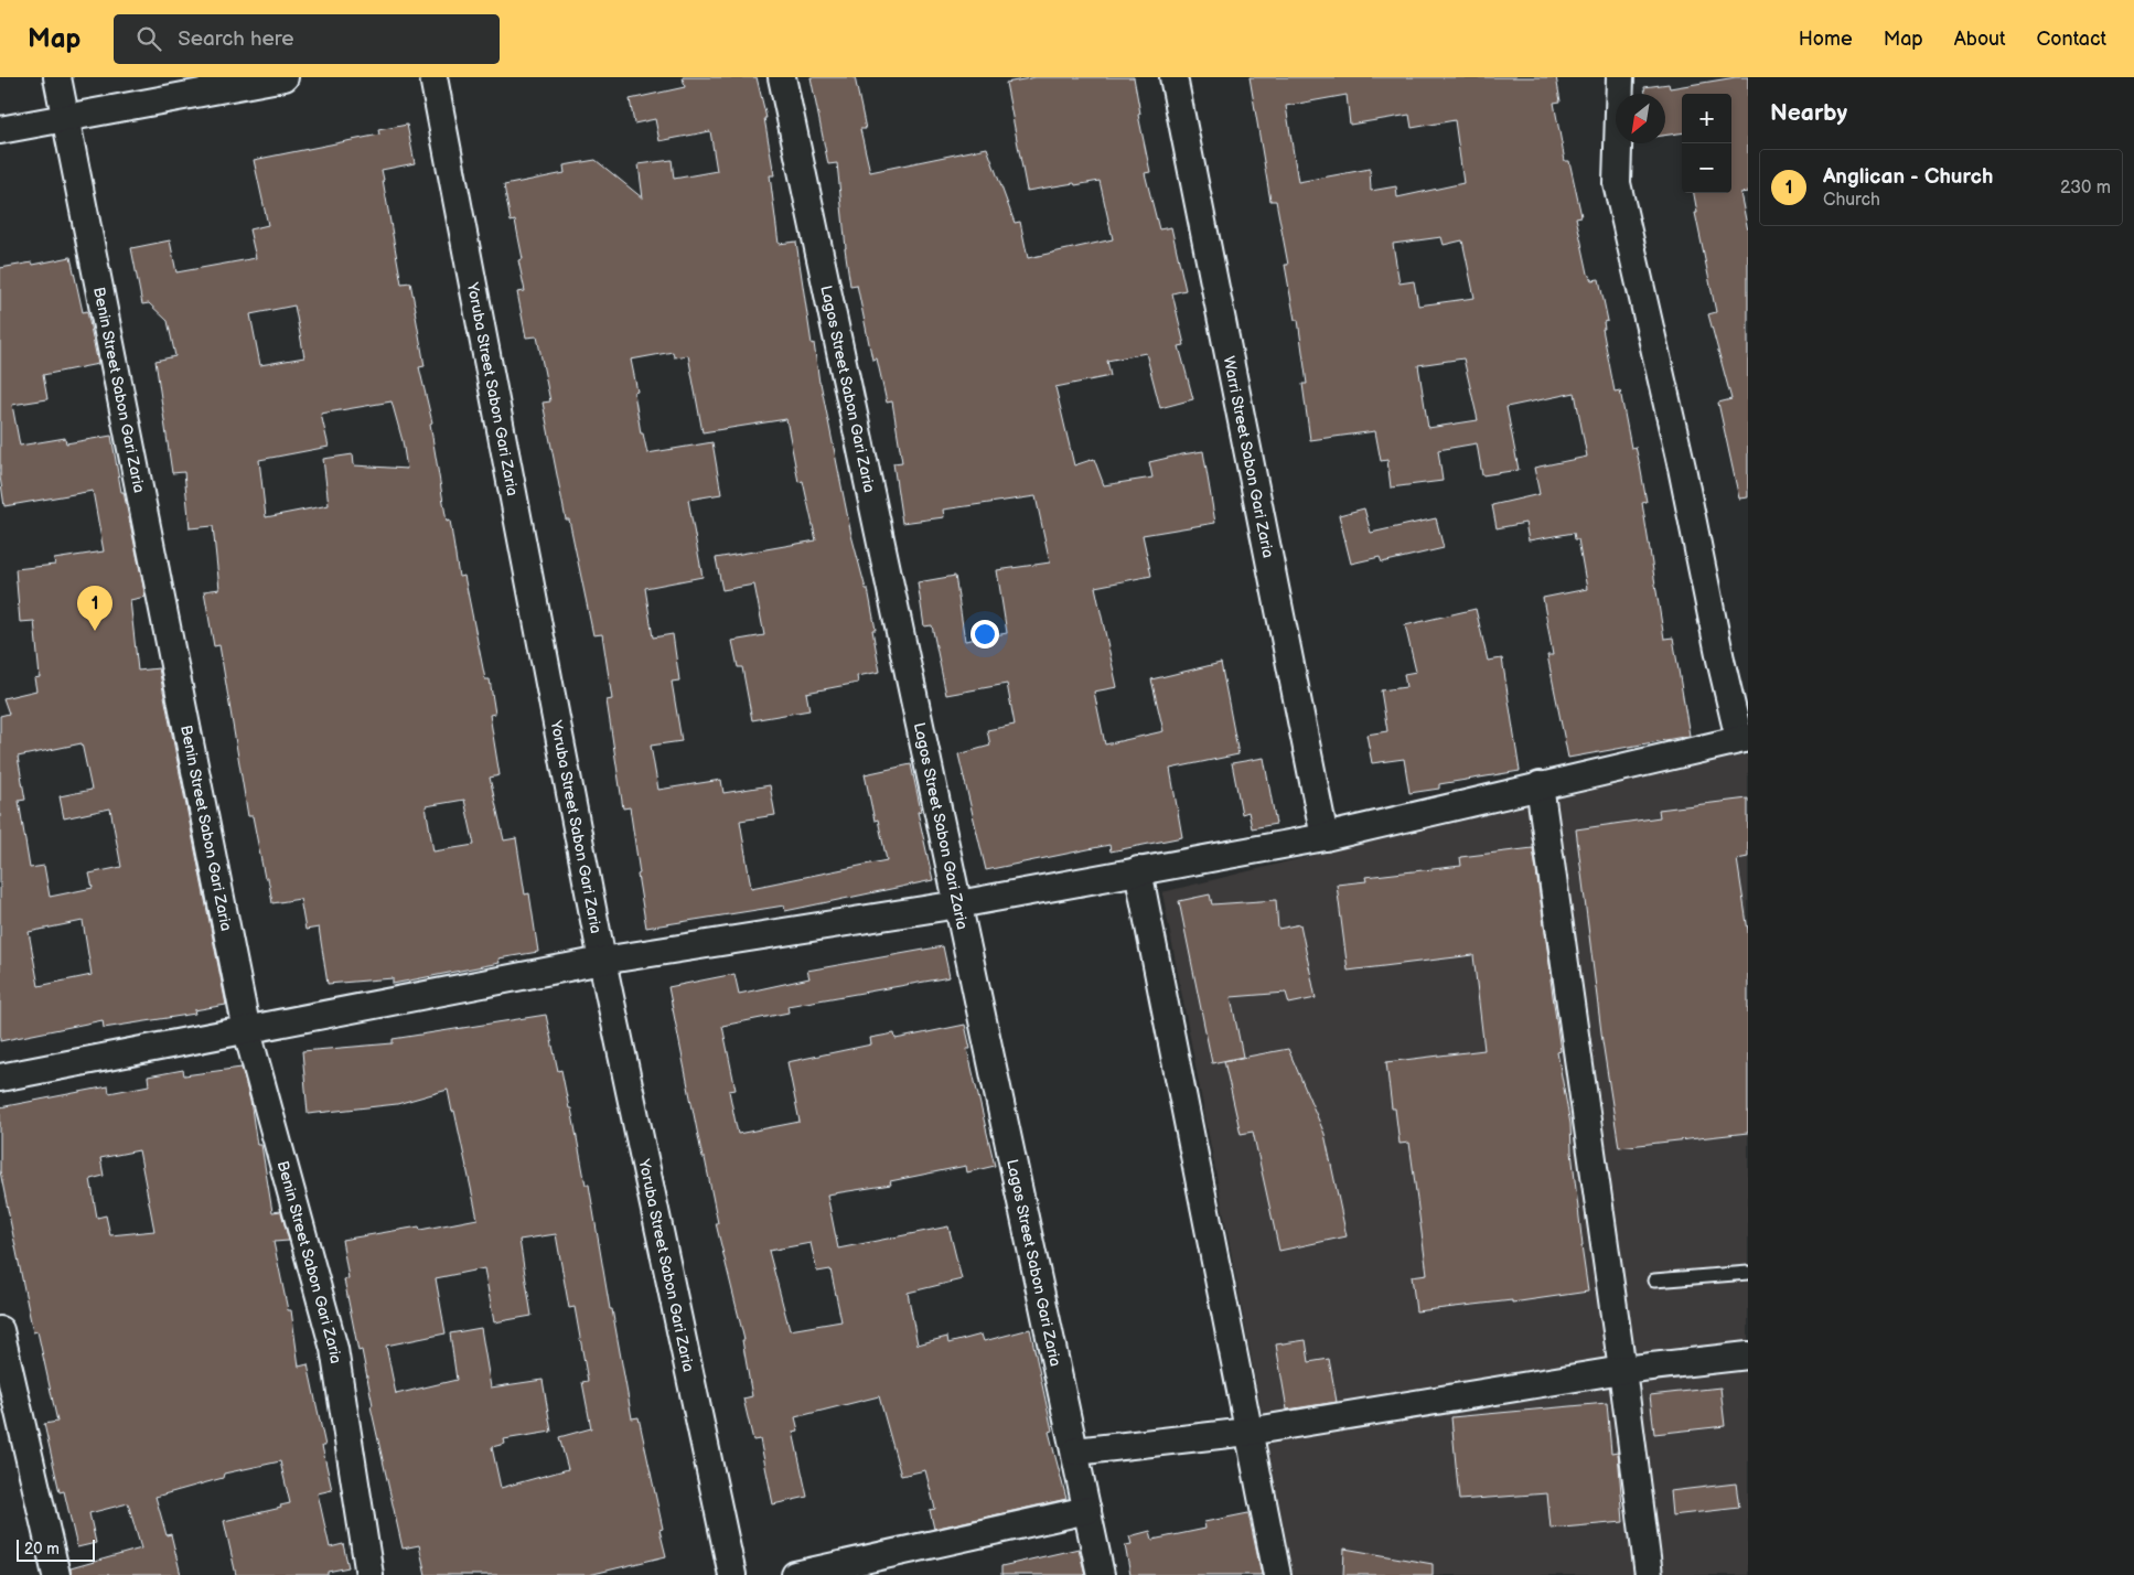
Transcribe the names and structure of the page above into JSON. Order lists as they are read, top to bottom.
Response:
{
  "streets": {
    "street": [
      "Yoruba Street Sabon Gari Zaria",
      "Benin Street Sabon Gari Zaria",
      "Lagos Street Sabon Gari Zaria",
      "Warri Street Sabon Gari Zaria"
    ]
  },
  "scale_bar": "20 m",
  "north": "bottom left",
  "page": {
    "header": "Map",
    "search": "Search here",
    "nav": [
      "Home",
      "Map",
      "About",
      "Contact"
    ],
    "heading": "Nearby",
    "map_buttons": ["+", "−"],
    "list": [
      {
        "mark": "1",
        "name": "Anglican - Church",
        "note": "Church",
        "value": "230 m"
      }
    ],
    "pins": "1",
    "scale": "20 m"
  }
}
